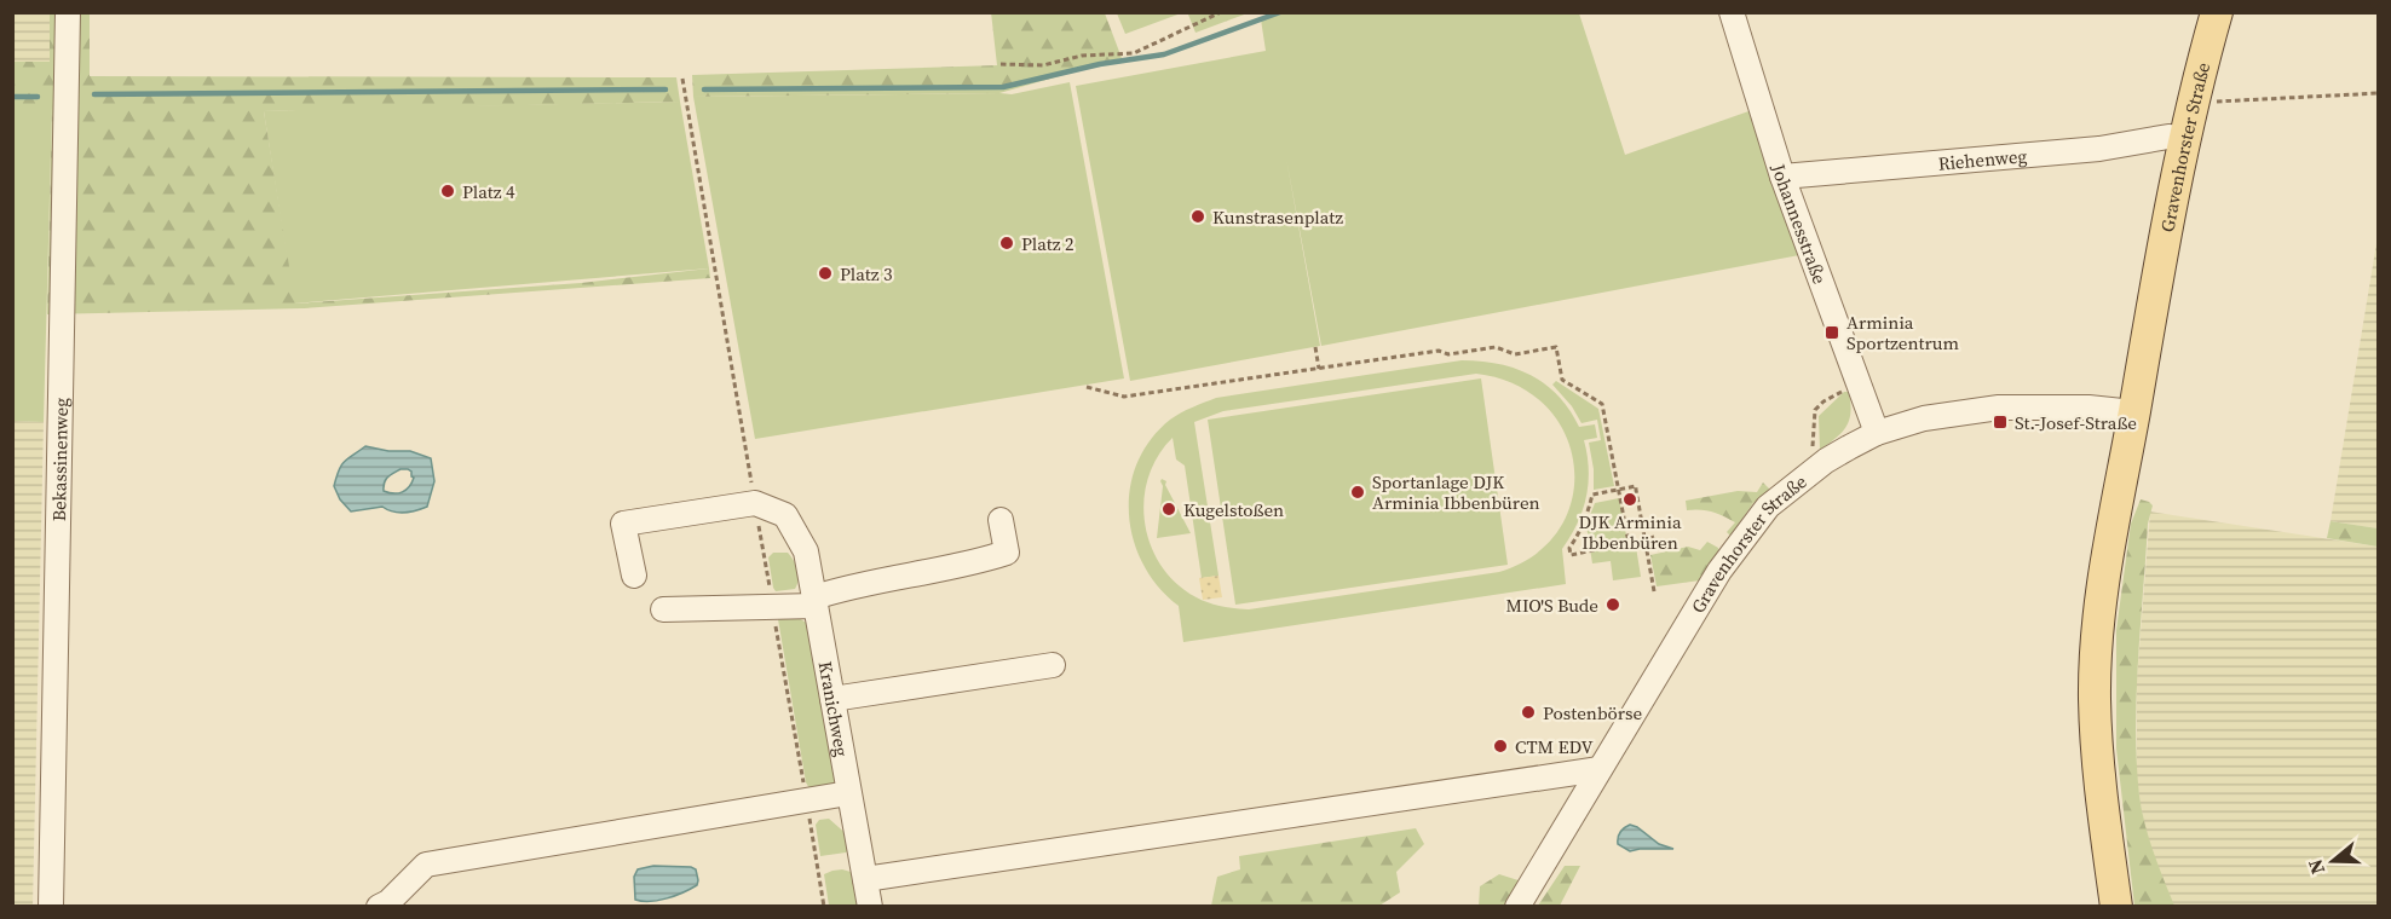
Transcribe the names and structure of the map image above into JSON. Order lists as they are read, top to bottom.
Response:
{
  "streets": {
    "main road": ["Gravenhorster Straße"],
    "street": [
      "Riehenweg",
      "Johannesstraße",
      "Bekassinenweg",
      "Kranichweg"
    ]
  },
  "crossings": [
    ["Gravenhorster Straße", "Riehenweg"],
    ["Gravenhorster Straße", "Johannesstraße"],
    ["Riehenweg", "Johannesstraße"]
  ],
  "places": {
    "other": [
      "Platz 4",
      "Kunstrasenplatz",
      "Platz 2",
      "Platz 3",
      "Sportanlage DJK Arminia Ibbenbüren",
      "DJK Arminia Ibbenbüren",
      "Kugelstoßen",
      "MIO'S Bude",
      "Postenbörse",
      "CTM EDV"
    ],
    "transit": ["Arminia Sportzentrum", "St.-Josef-Straße"]
  },
  "north": "left"
}
